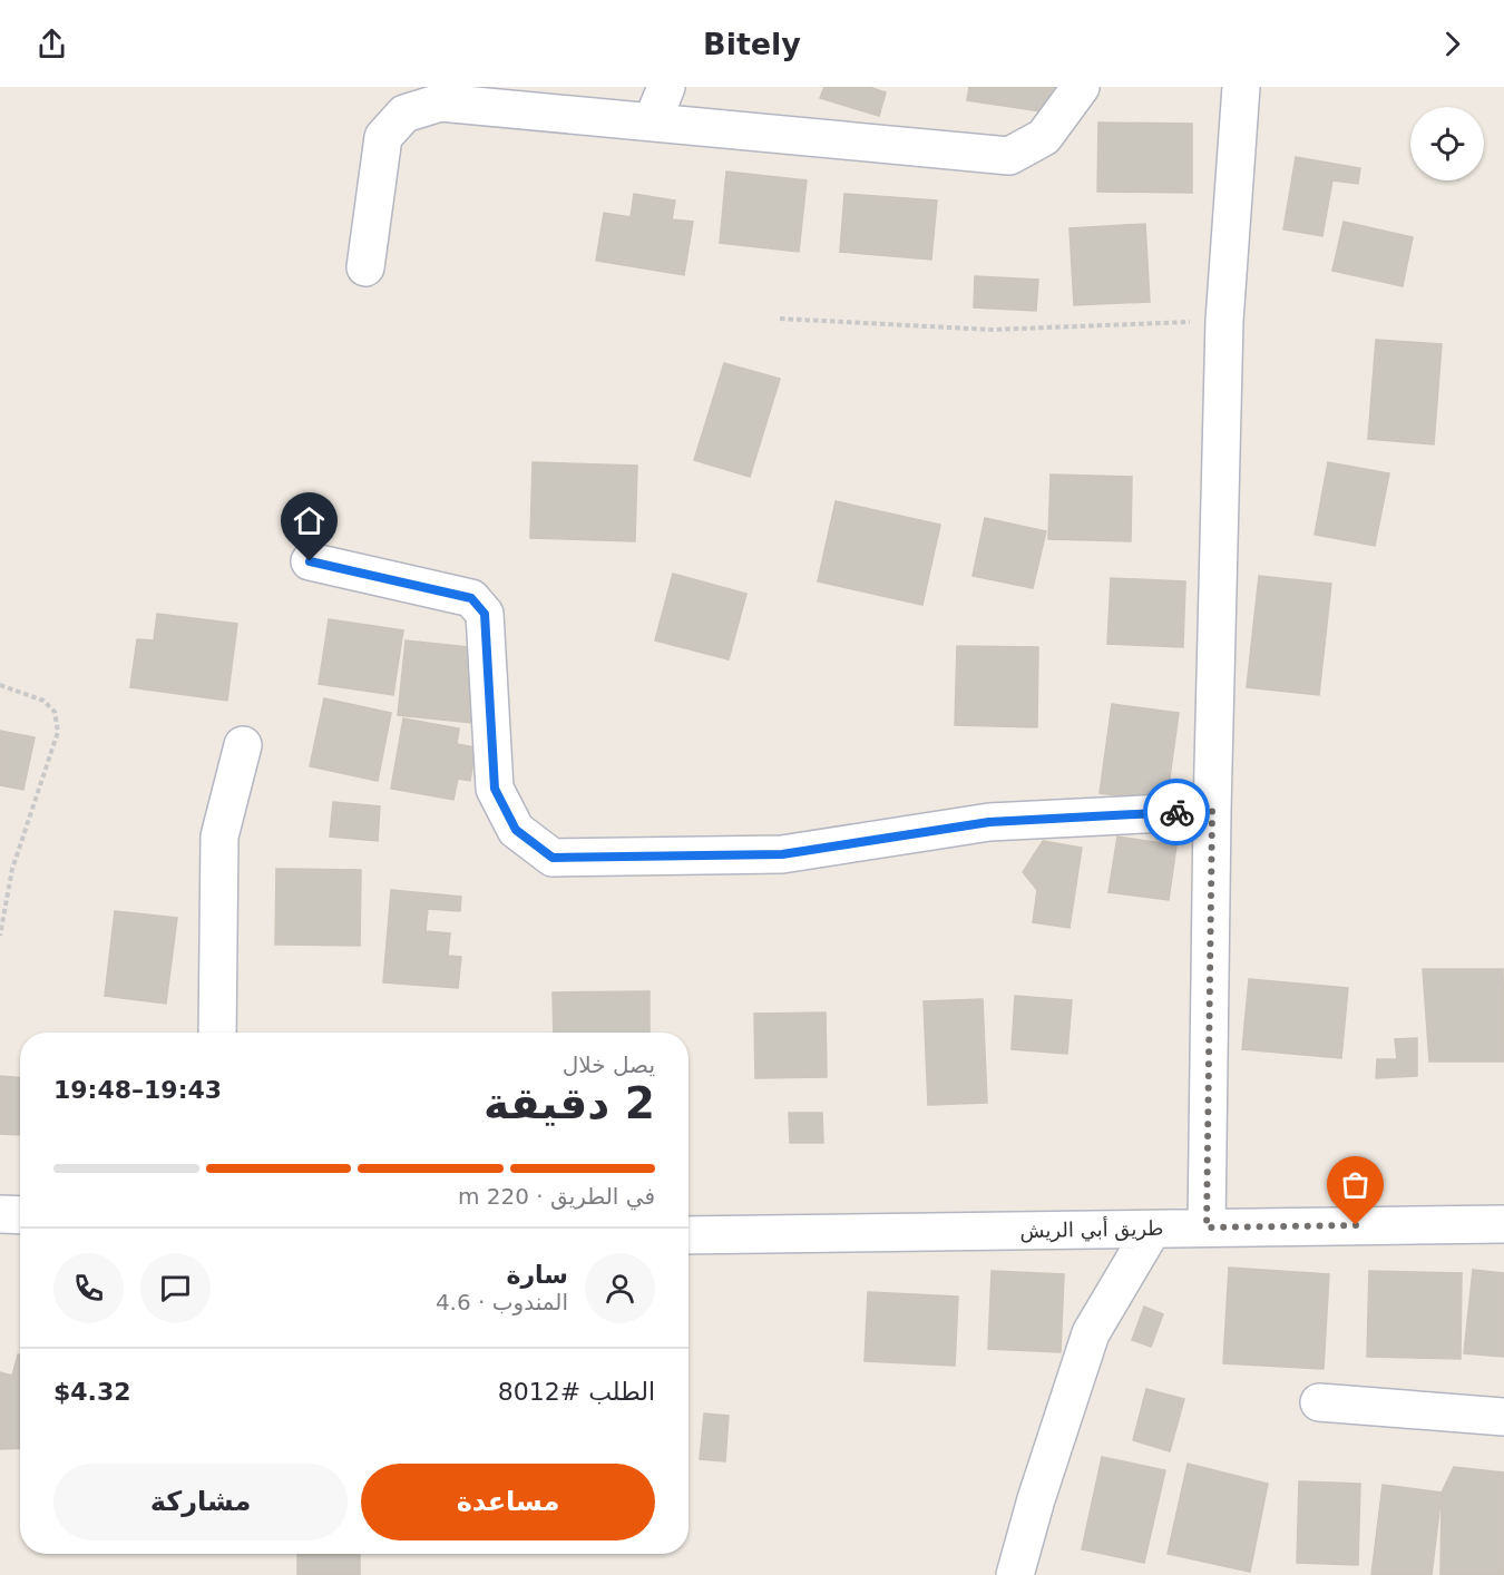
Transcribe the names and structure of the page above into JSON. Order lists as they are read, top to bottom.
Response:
{
  "streets": {
    "street": ["طريق أبي الريش"]
  },
  "page": {
    "header": "Bitely",
    "heading": ["2 دقيقة", "يصل خلال", "19:43–19:48"],
    "panel": [
      "سارة",
      "المندوب · 4.6",
      "الطلب #8012",
      "$4.32"
    ],
    "bar": "في الطريق · 220 m",
    "buttons": ["مساعدة", "مشاركة"]
  }
}
